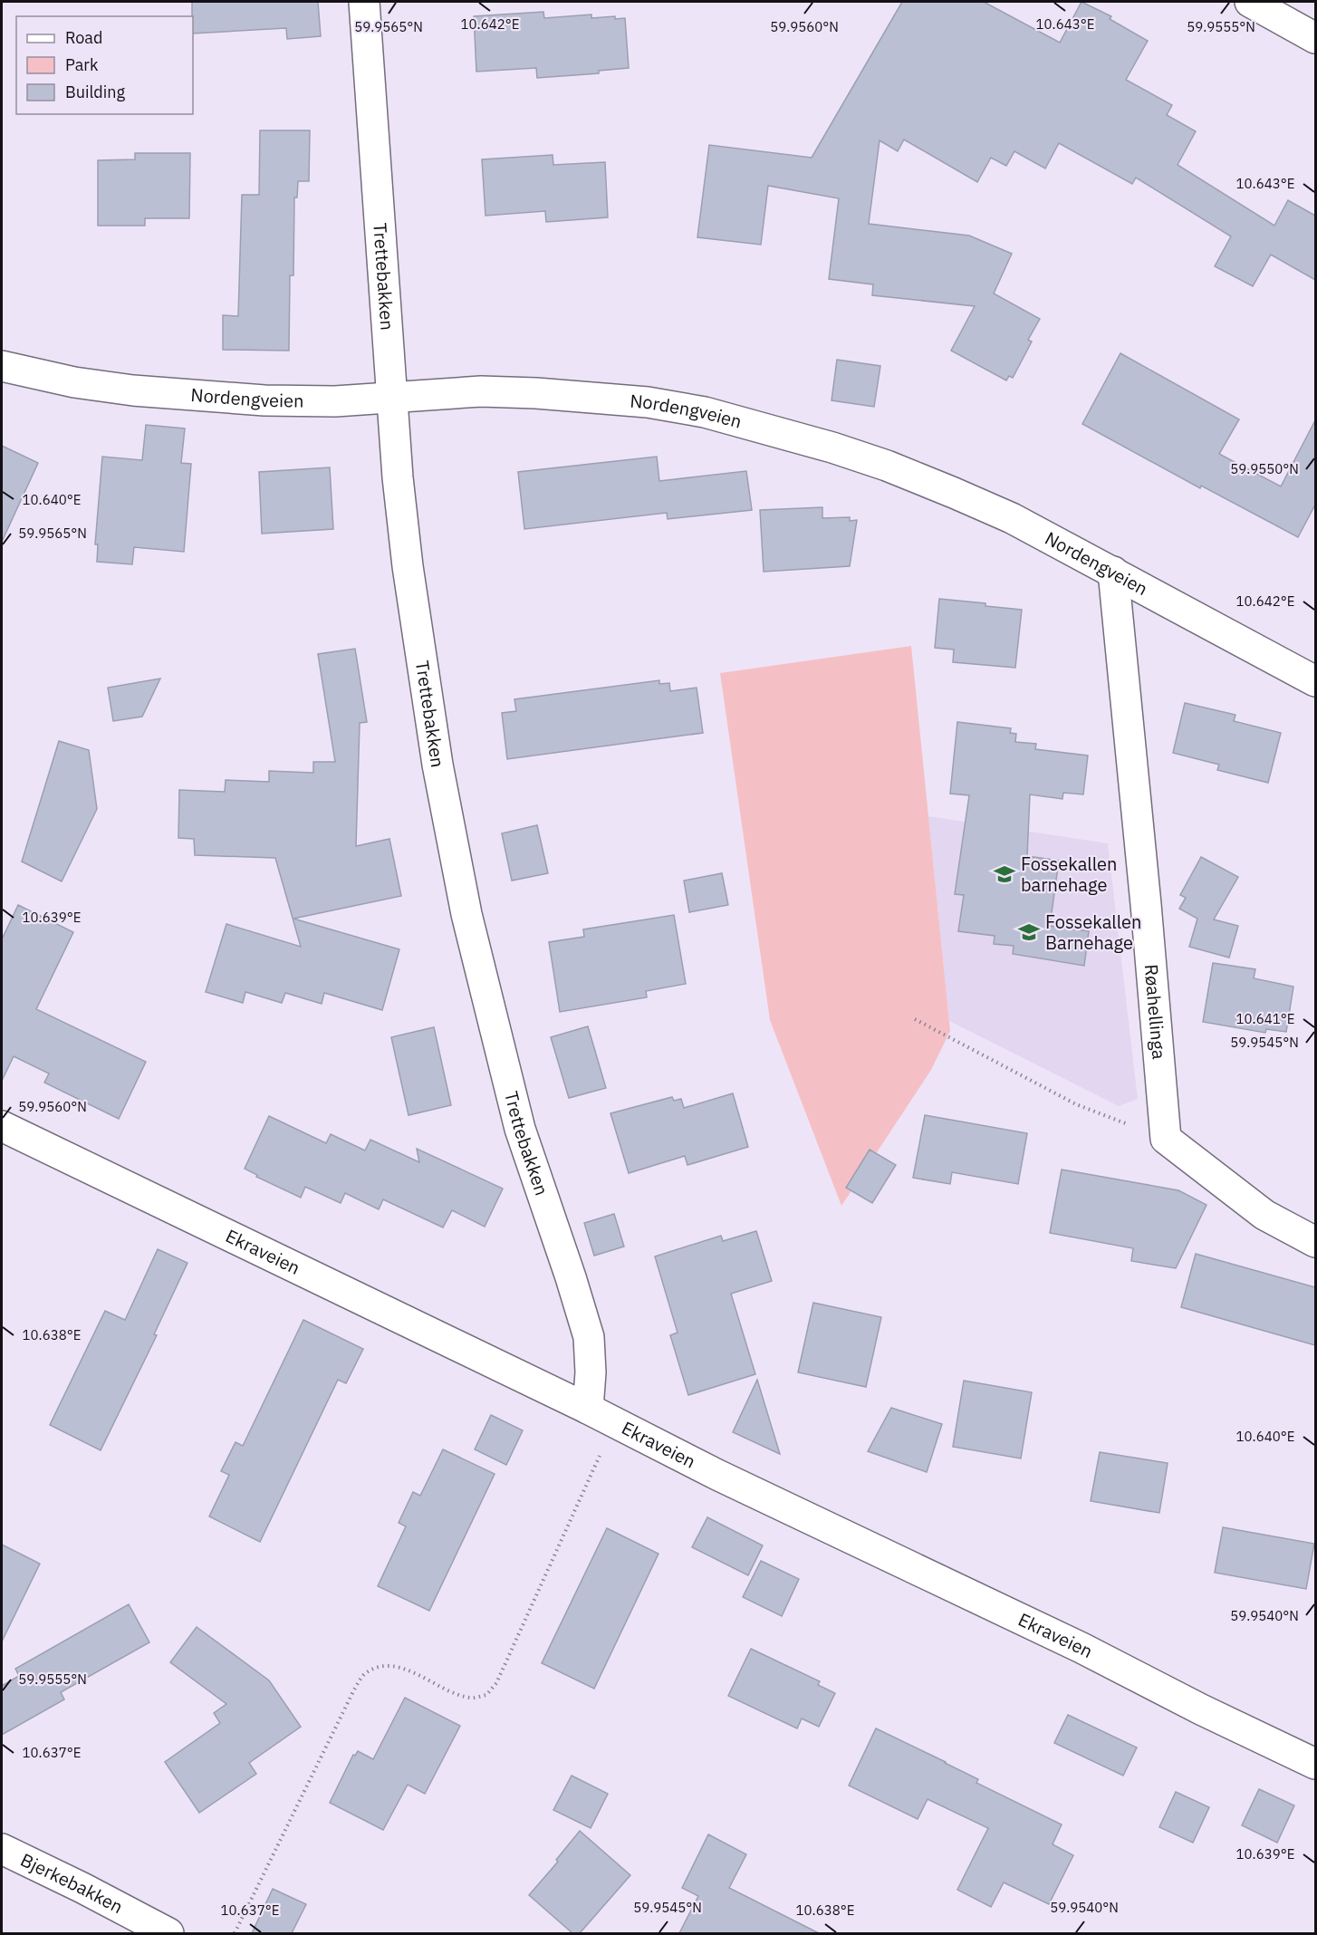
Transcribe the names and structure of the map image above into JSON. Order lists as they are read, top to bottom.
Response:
{
  "streets": {
    "street": [
      "Trettebakken",
      "Nordengveien",
      "Røahellinga",
      "Ekraveien",
      "Bjerkebakken"
    ]
  },
  "crossings": [
    ["Trettebakken", "Nordengveien"],
    ["Trettebakken", "Ekraveien"],
    ["Nordengveien", "Røahellinga"]
  ],
  "places": {
    "school or university": ["Fossekallen barnehage", "Fossekallen Barnehage"]
  },
  "legend": ["Road", "Park", "Building"],
  "coordinates": [
    "10.643°E",
    "10.642°E",
    "59.9565°N",
    "59.9560°N",
    "59.9555°N",
    "59.9550°N",
    "10.640°E",
    "10.639°E",
    "10.641°E",
    "59.9545°N",
    "10.638°E",
    "59.9540°N",
    "10.637°E"
  ]
}
